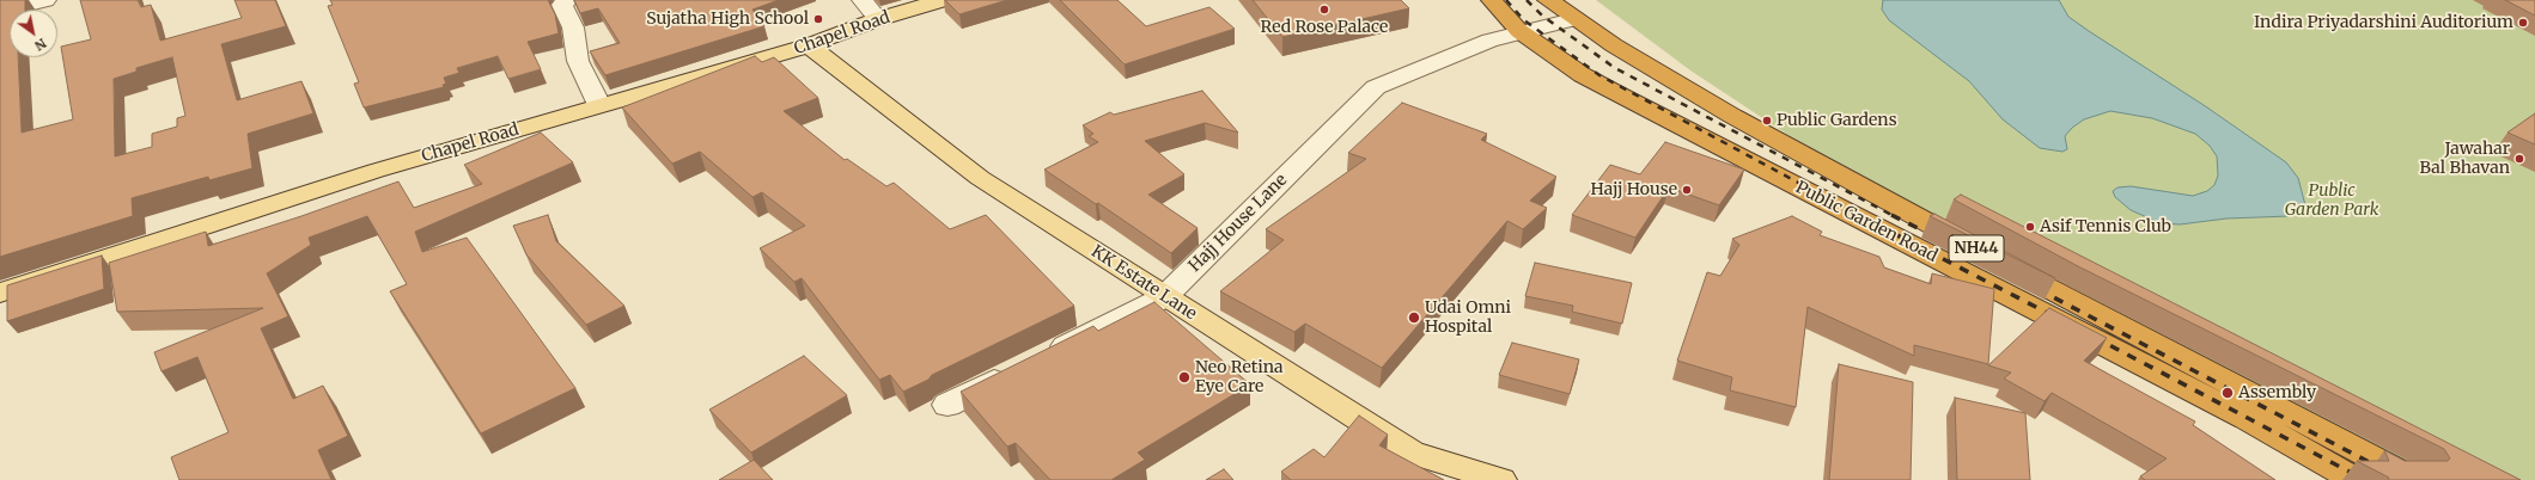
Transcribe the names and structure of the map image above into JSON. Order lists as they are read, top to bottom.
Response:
{
  "streets": {
    "highway": ["Public Garden Road", "NH44"],
    "main road": ["Chapel Road", "KK Estate Lane"],
    "street": ["Hajj House Lane"]
  },
  "crossings": [
    ["Chapel Road", "KK Estate Lane"],
    ["Public Garden Road", "Hajj House Lane"],
    ["Hajj House Lane", "NH44"],
    ["Hajj House Lane", "KK Estate Lane"]
  ],
  "parks": ["Public Garden Park"],
  "places": [
    "Red Rose Palace",
    "Sujatha High School",
    "Indira Priyadarshini Auditorium",
    "Public Gardens",
    "Jawahar Bal Bhavan",
    "Hajj House",
    "Asif Tennis Club",
    "Udai Omni Hospital",
    "Neo Retina Eye Care",
    "Assembly"
  ],
  "north": "bottom right"
}
